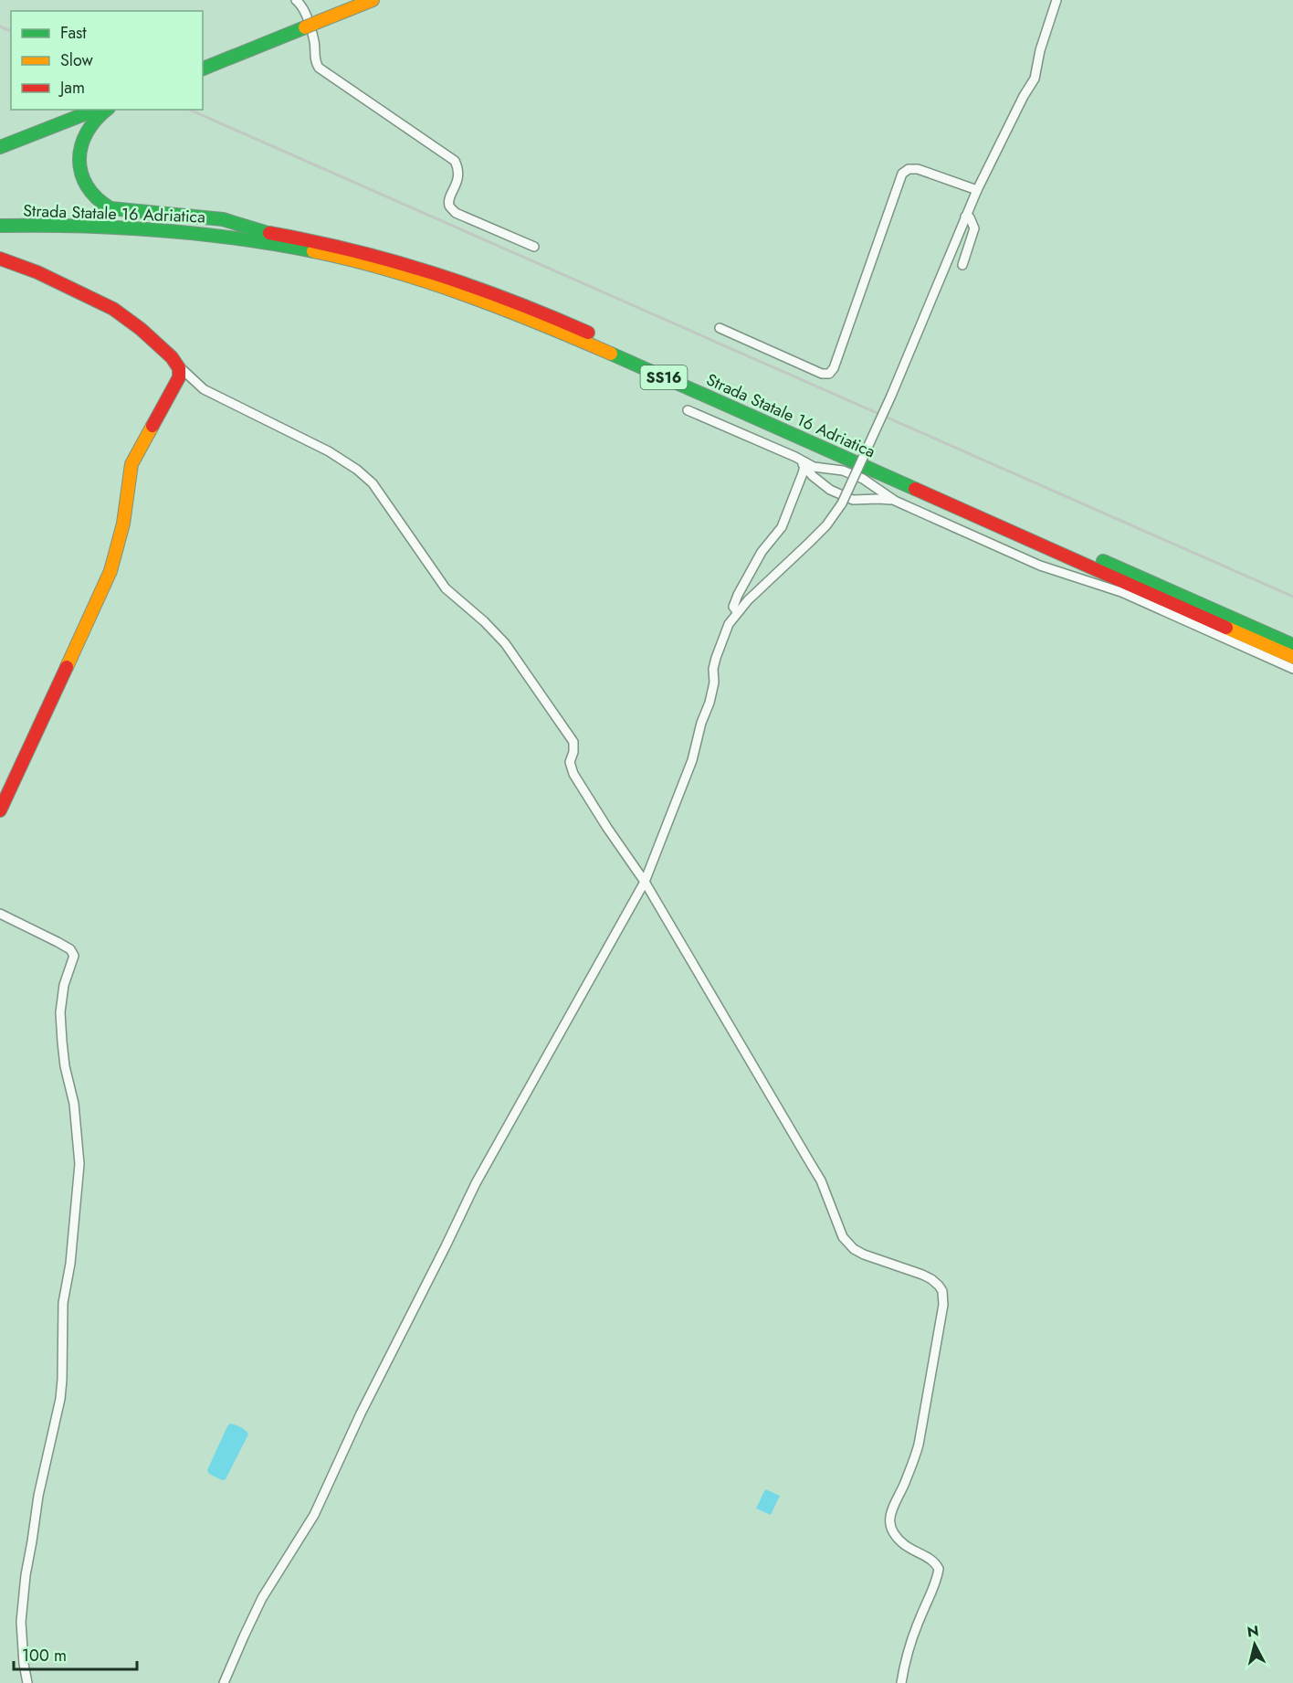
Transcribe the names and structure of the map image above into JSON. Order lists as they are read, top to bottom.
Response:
{
  "streets": {
    "main road": ["Strada Statale 16 Adriatica", "SS16"]
  },
  "legend": ["Fast", "Slow", "Jam"],
  "scale_bar": "100 m",
  "north": "top"
}
